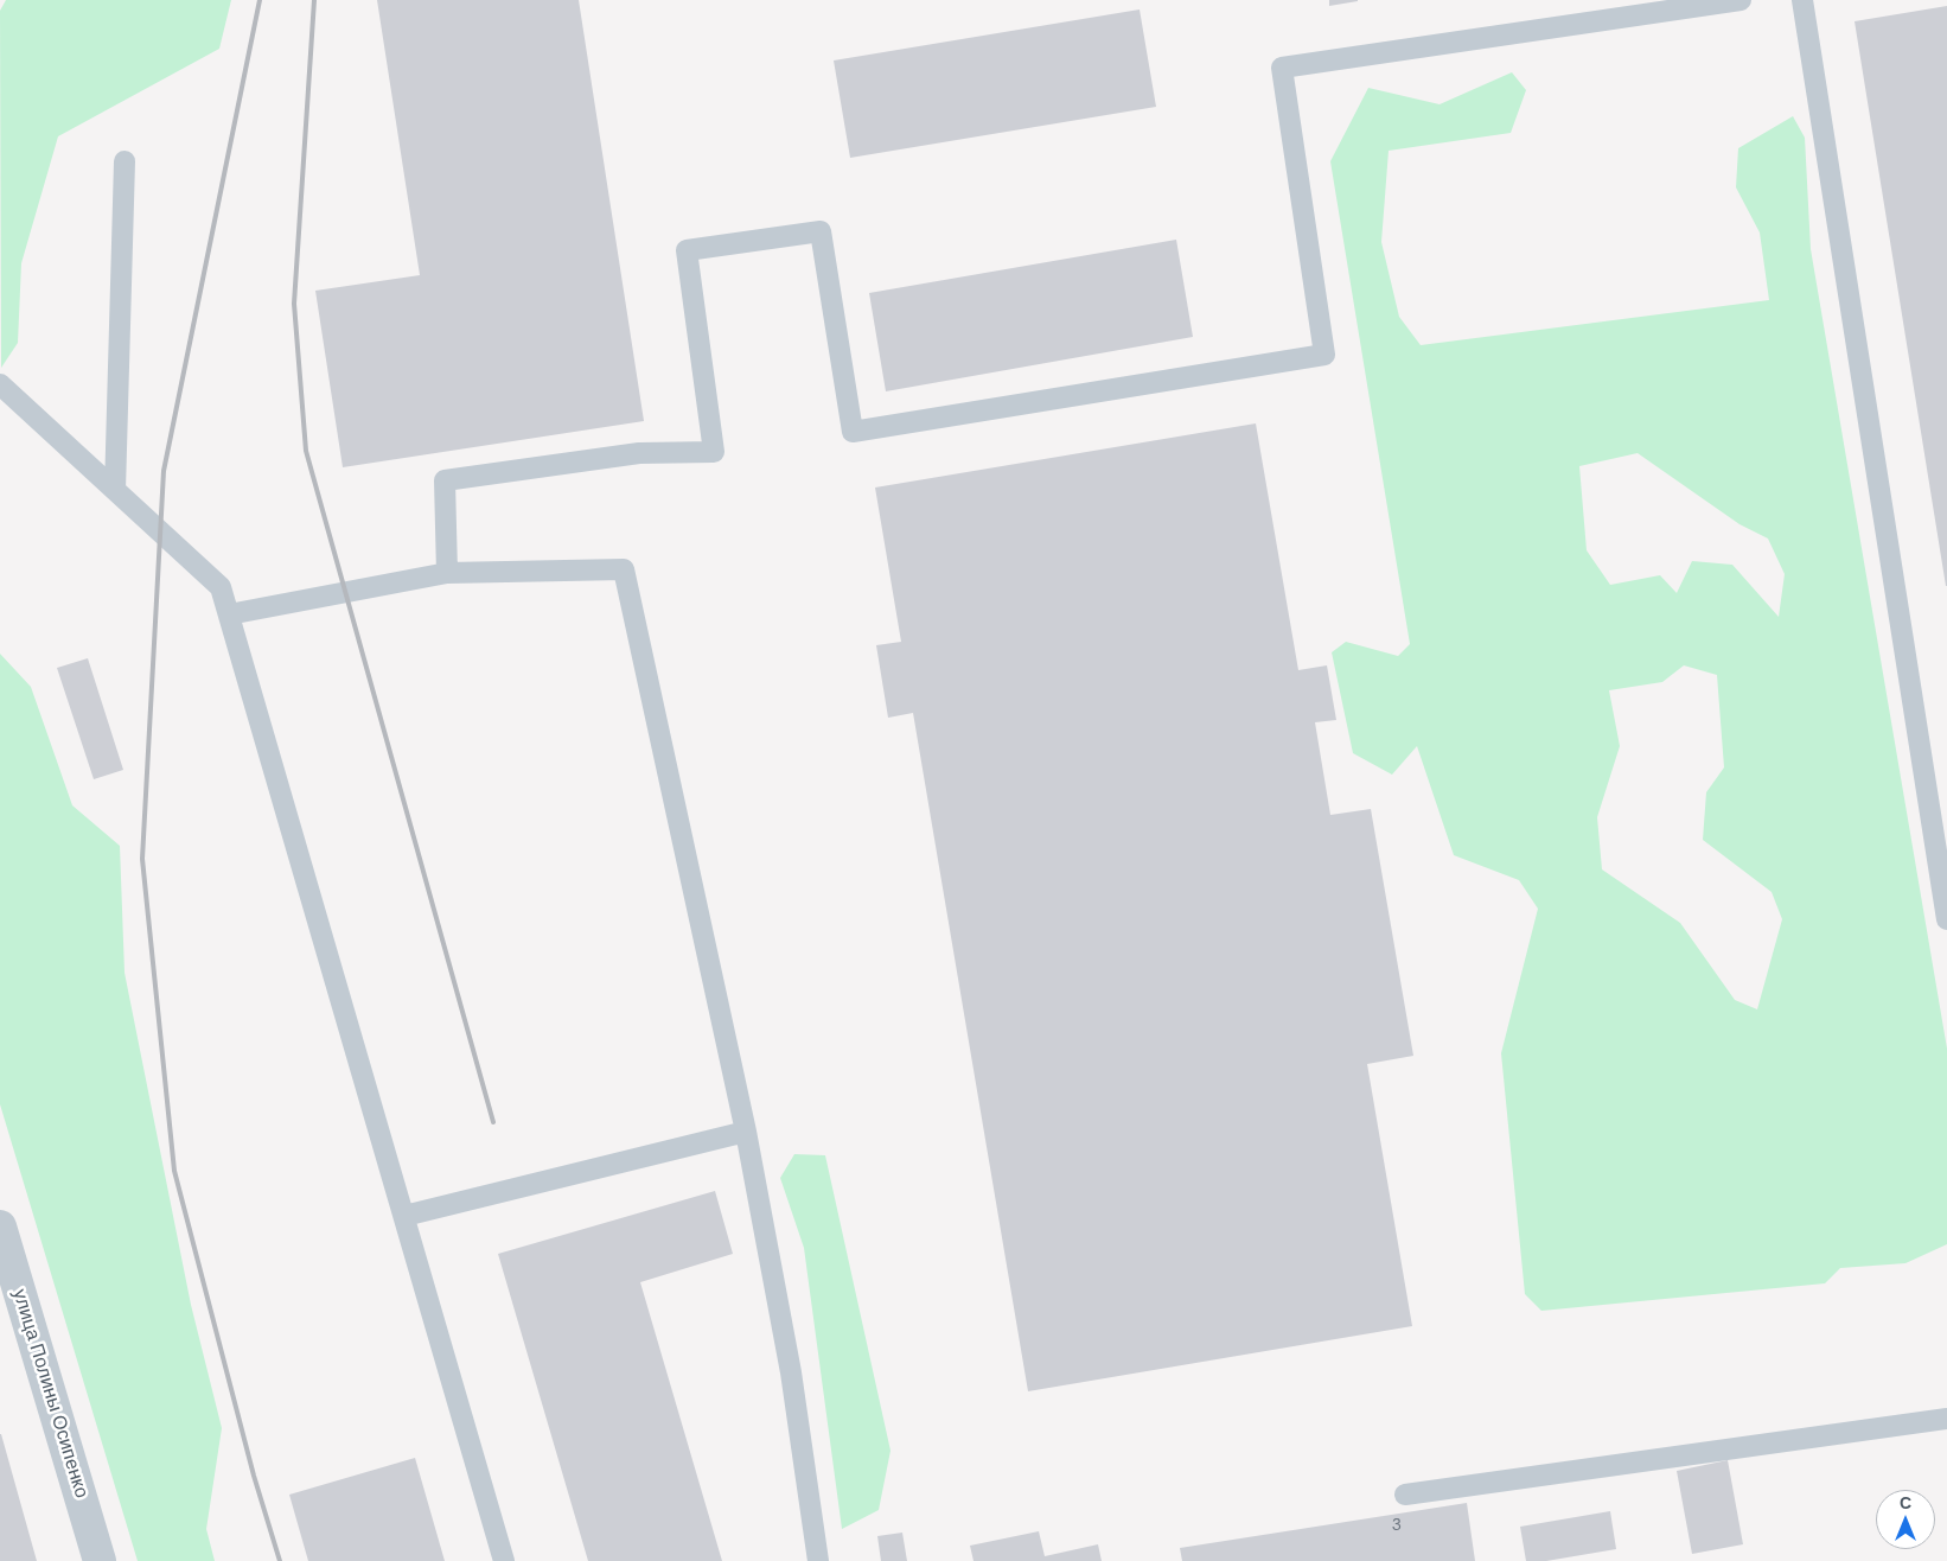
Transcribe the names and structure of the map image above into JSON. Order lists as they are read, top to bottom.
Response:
{
  "streets": {
    "street": ["улица Полины Осипенко"]
  },
  "house_numbers": ["3"],
  "north": "top"
}
